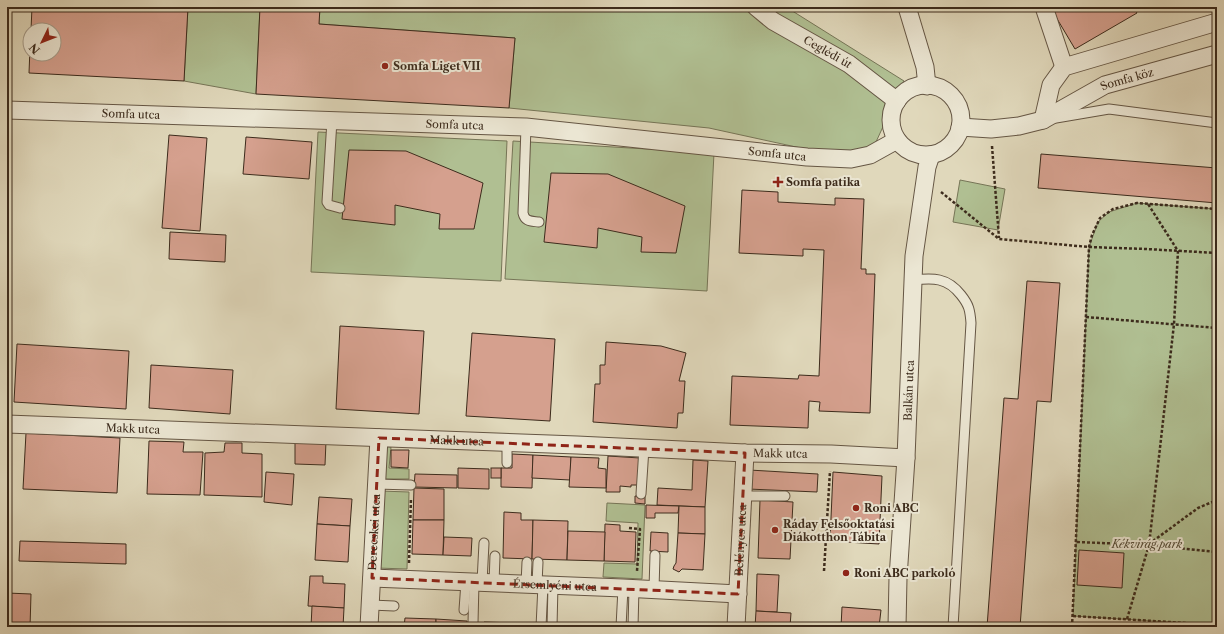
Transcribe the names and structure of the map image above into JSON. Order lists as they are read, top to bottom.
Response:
{
  "streets": {
    "street": [
      "Ceglédi út",
      "Somfa köz",
      "Somfa utca",
      "Balkán utca",
      "Makk utca",
      "Derecskei utca",
      "Belényes utca",
      "Érsemlyéni utca"
    ]
  },
  "crossings": [
    ["Ceglédi út", "Somfa köz"],
    ["Ceglédi út", "Somfa utca"],
    ["Ceglédi út", "Balkán utca"],
    ["Somfa köz", "Somfa utca"],
    ["Somfa köz", "Balkán utca"],
    ["Somfa utca", "Balkán utca"],
    ["Balkán utca", "Makk utca"],
    ["Makk utca", "Derecskei utca"],
    ["Makk utca", "Belényes utca"],
    ["Derecskei utca", "Érsemlyéni utca"],
    ["Belényes utca", "Érsemlyéni utca"]
  ],
  "parks": ["Kékvirág park"],
  "places": {
    "other": [
      "Somfa Liget VII",
      "Roni ABC",
      "Ráday Felsőoktatási Diákotthon Tábita",
      "Roni ABC parkoló"
    ],
    "health": ["Somfa patika"]
  },
  "north": "bottom left"
}
